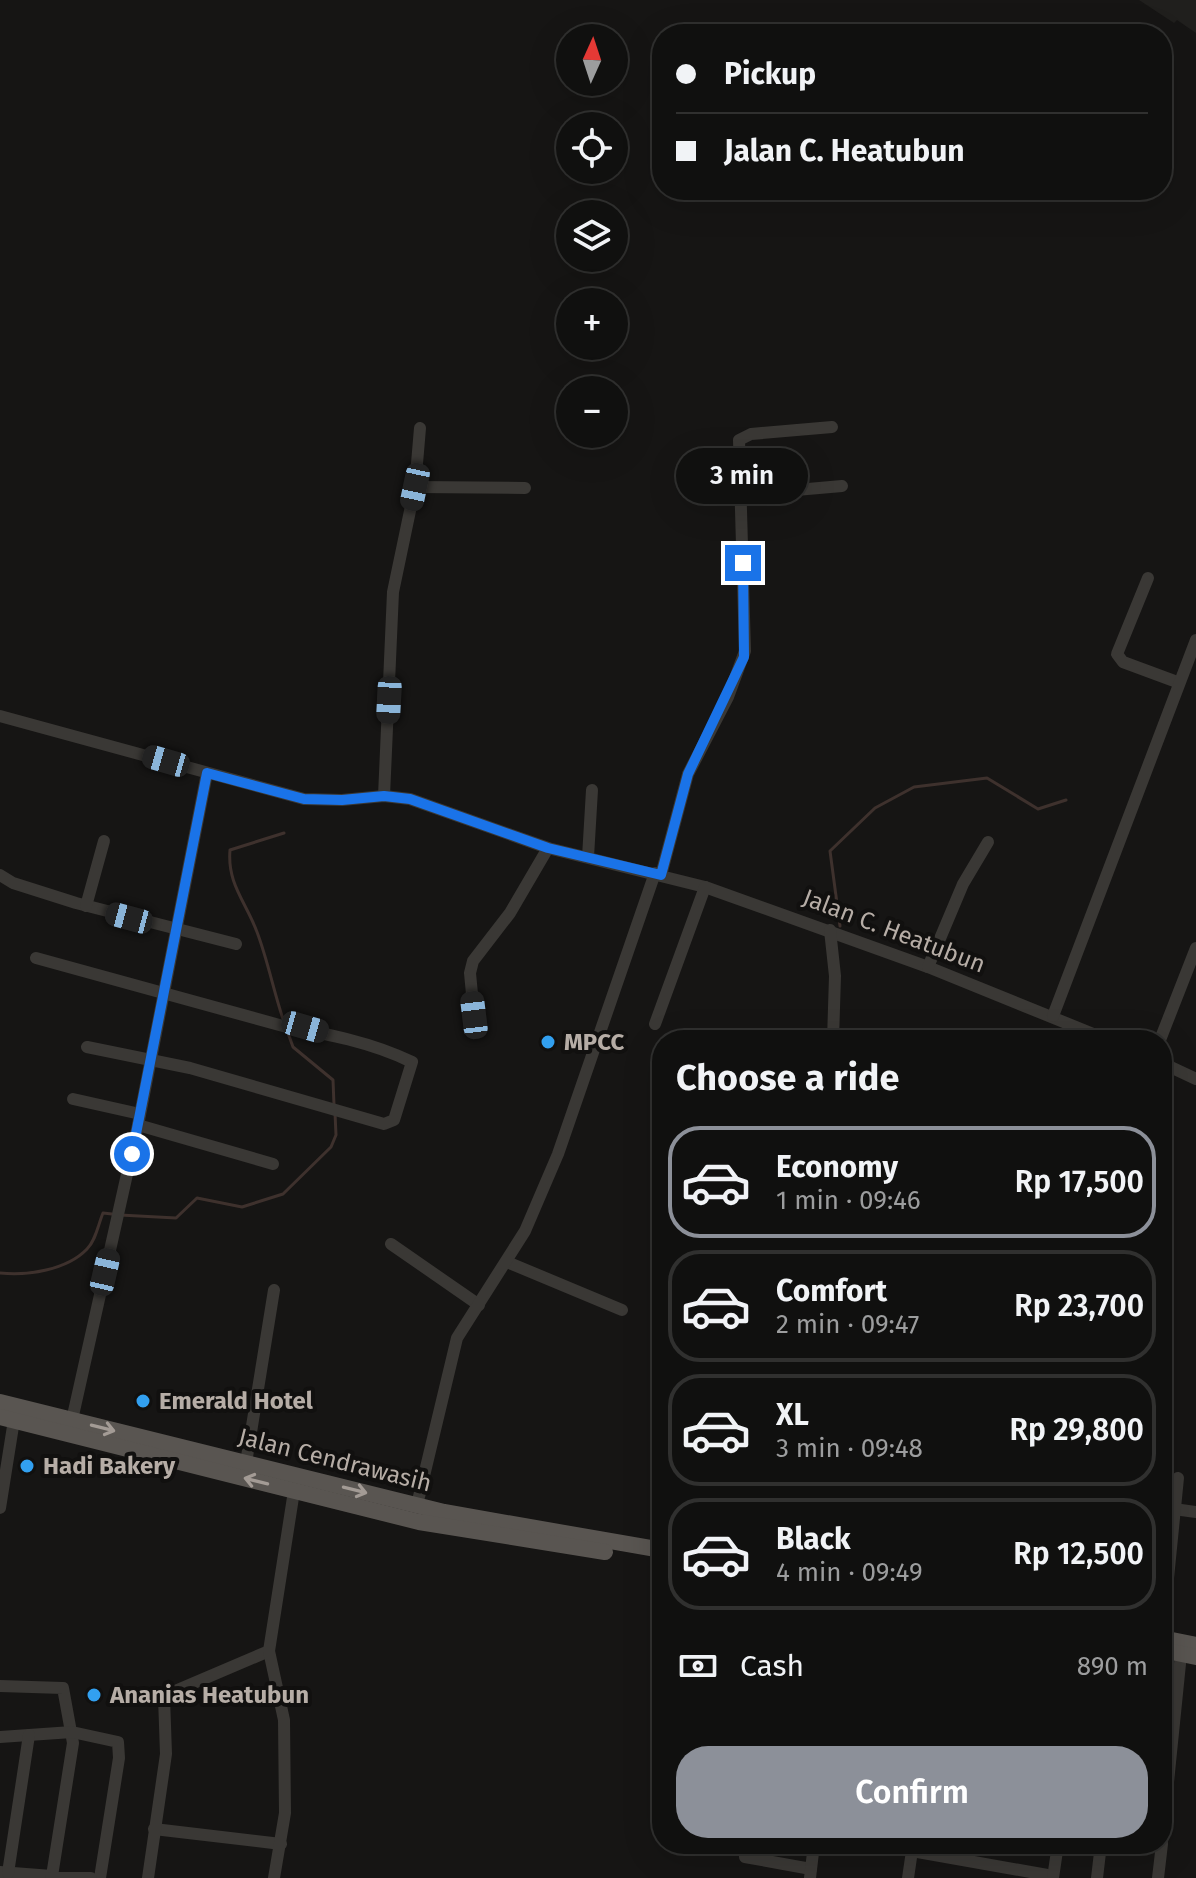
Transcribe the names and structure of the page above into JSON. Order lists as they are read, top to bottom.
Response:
{
  "streets": {
    "main road": ["Jalan Cendrawasih"],
    "street": ["Jalan C. Heatubun"]
  },
  "places": [
    "MPCC",
    "Emerald Hotel",
    "Hadi Bakery",
    "Ananias Heatubun"
  ],
  "north": "top",
  "page": {
    "map_buttons": ["+", "−"],
    "banner": ["Pickup", "Jalan C. Heatubun"],
    "bubble": "3 min",
    "heading": "Choose a ride",
    "list": [
      {
        "name": "Economy",
        "note": "1 min · 09:46",
        "value": "Rp 17,500"
      },
      {
        "name": "Comfort",
        "note": "2 min · 09:47",
        "value": "Rp 23,700"
      },
      {
        "name": "XL",
        "note": "3 min · 09:48",
        "value": "Rp 29,800"
      },
      {
        "name": "Black",
        "note": "4 min · 09:49",
        "value": "Rp 12,500"
      }
    ],
    "pay": ["Cash", "890 m"],
    "buttons": "Confirm"
  }
}
